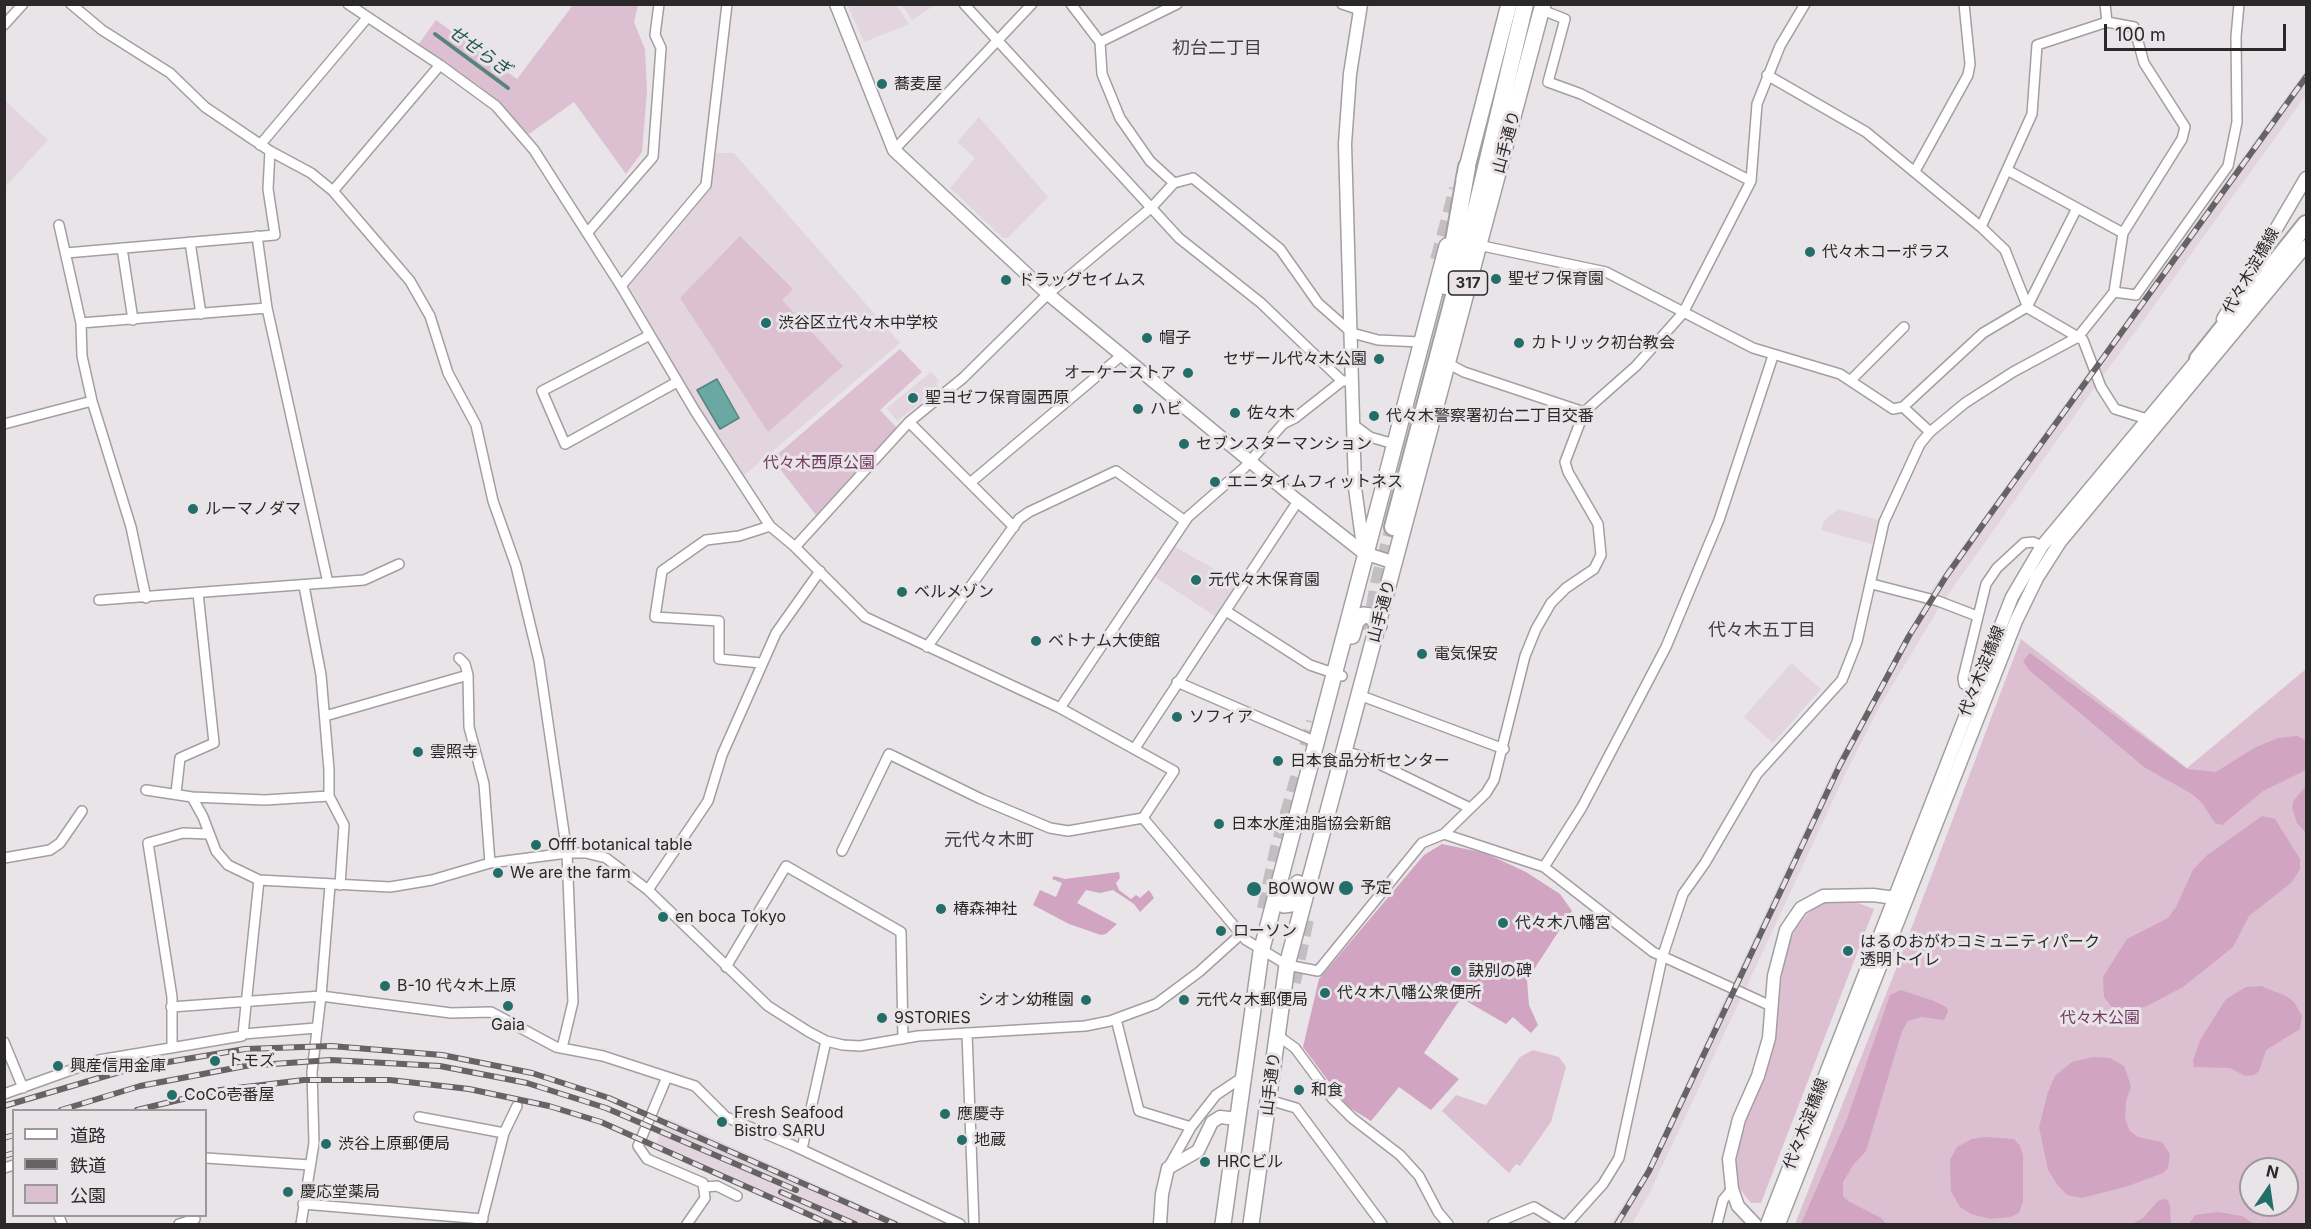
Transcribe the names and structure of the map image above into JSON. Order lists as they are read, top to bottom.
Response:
{
  "streets": {
    "main road": ["山手通り", "317"],
    "street": ["代々木淀橋線"]
  },
  "districts": ["初台二丁目", "代々木五丁目", "元代々木町"],
  "water": ["せせらぎ"],
  "parks": ["代々木西原公園", "代々木公園"],
  "places": [
    "蕎麦屋",
    "代々木コーポラス",
    "聖ゼフ保育園",
    "ドラッグセイムス",
    "渋谷区立代々木中学校",
    "帽子",
    "カトリック初台教会",
    "セザール代々木公園",
    "オーケーストア",
    "聖ヨゼフ保育園西原",
    "ハビ",
    "佐々木",
    "代々木警察署初台二丁目交番",
    "セブンスターマンション",
    "エニタイムフィットネス",
    "ルーマノダマ",
    "元代々木保育園",
    "ベルメゾン",
    "ベトナム大使館",
    "電気保安",
    "ソフィア",
    "雲照寺",
    "日本食品分析センター",
    "日本水産油脂協会新館",
    "Offf botanical table",
    "We are the farm",
    "予定",
    "BOWOW",
    "椿森神社",
    "en boca Tokyo",
    "代々木八幡宮",
    "ローソン",
    "はるのおがわコミュニティパーク 透明トイレ",
    "訣別の碑",
    "B-10 代々木上原",
    "代々木八幡公衆便所",
    "シオン幼稚園",
    "元代々木郵便局",
    "Gaia",
    "9STORIES",
    "トモズ",
    "興産信用金庫",
    "和食",
    "CoCo壱番屋",
    "應慶寺",
    "Fresh Seafood Bistro SARU",
    "地蔵",
    "渋谷上原郵便局",
    "HRCビル",
    "慶応堂薬局"
  ],
  "legend": ["道路", "鉄道", "公園"],
  "scale_bar": "100 m",
  "north": "top"
}
